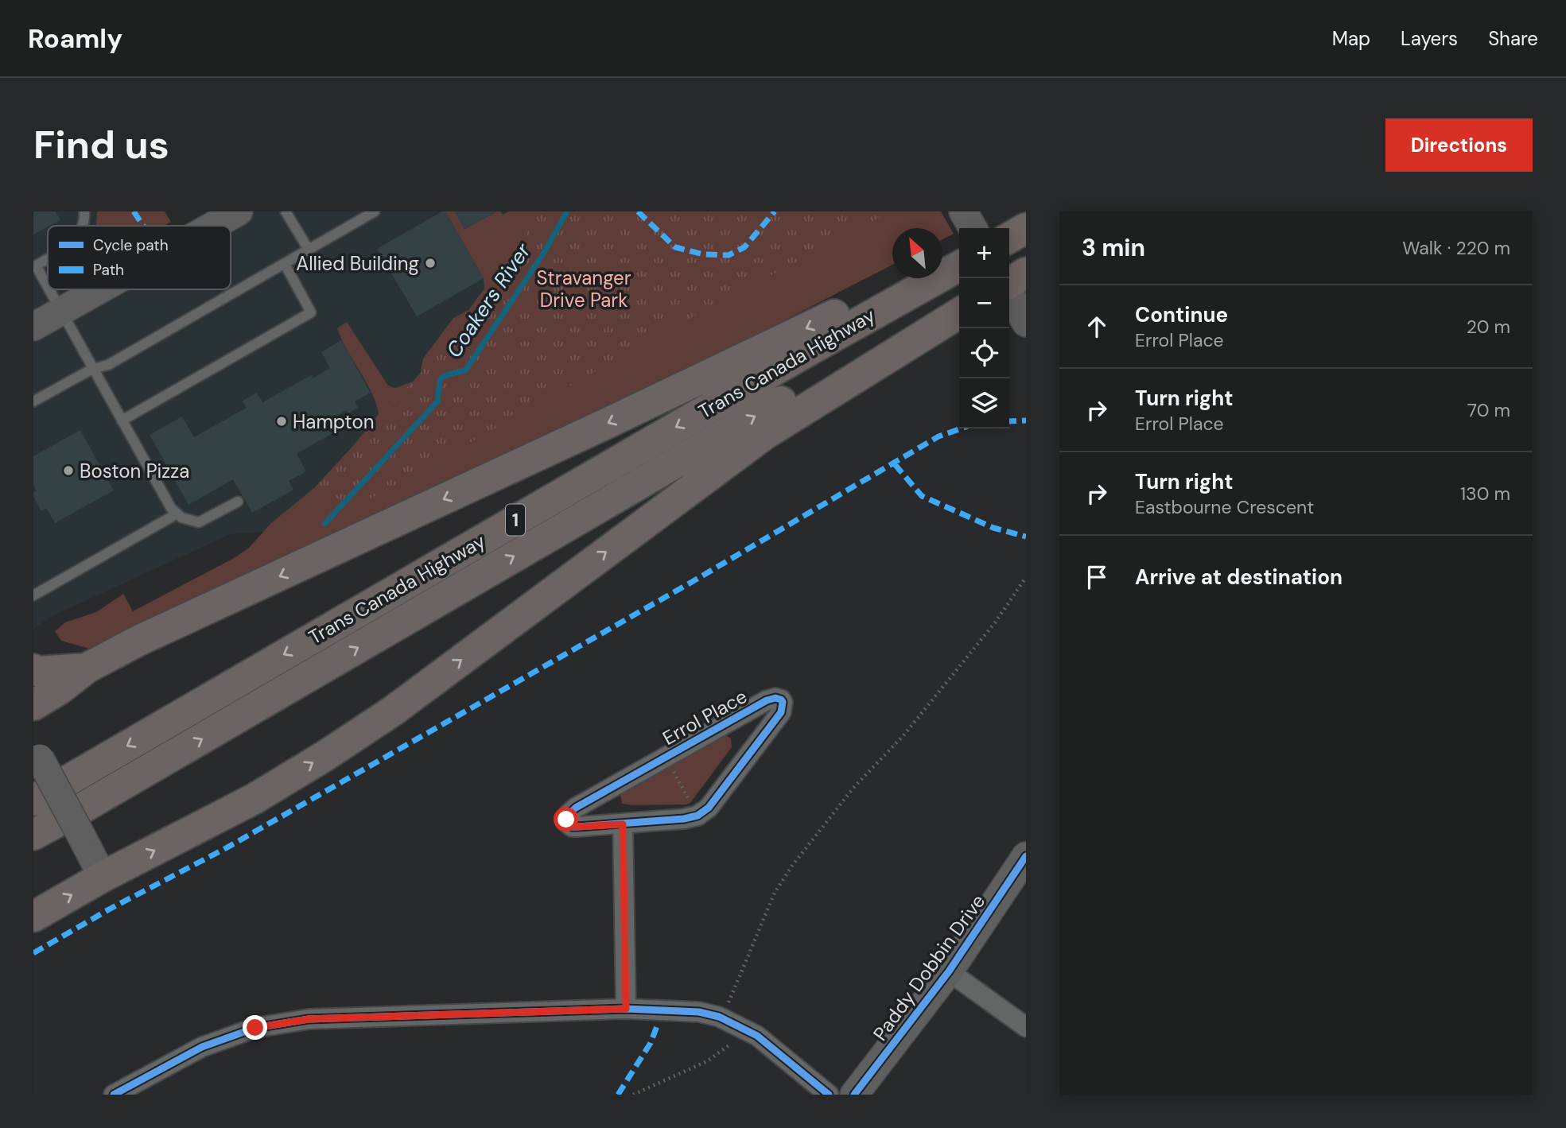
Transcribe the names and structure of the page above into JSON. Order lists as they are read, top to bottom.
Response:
{
  "streets": {
    "highway": ["Trans Canada Highway", "1"],
    "street": ["Errol Place", "Paddy Dobbin Drive"]
  },
  "water": ["Coakers River"],
  "parks": ["Stravanger Drive Park"],
  "places": ["Allied Building", "Hampton", "Boston Pizza"],
  "legend": ["Cycle path", "Path"],
  "north": "top left",
  "page": {
    "header": "Roamly",
    "nav": ["Map", "Layers", "Share"],
    "buttons": "Directions",
    "title": "Find us",
    "heading": ["3 min", "Walk · 220 m"],
    "map_buttons": ["+", "−"],
    "list": [
      ["Continue", "Errol Place", "20 m"],
      ["Turn right", "Errol Place", "70 m"],
      ["Turn right", "Eastbourne Crescent", "130 m"],
      "Arrive at destination"
    ]
  }
}
